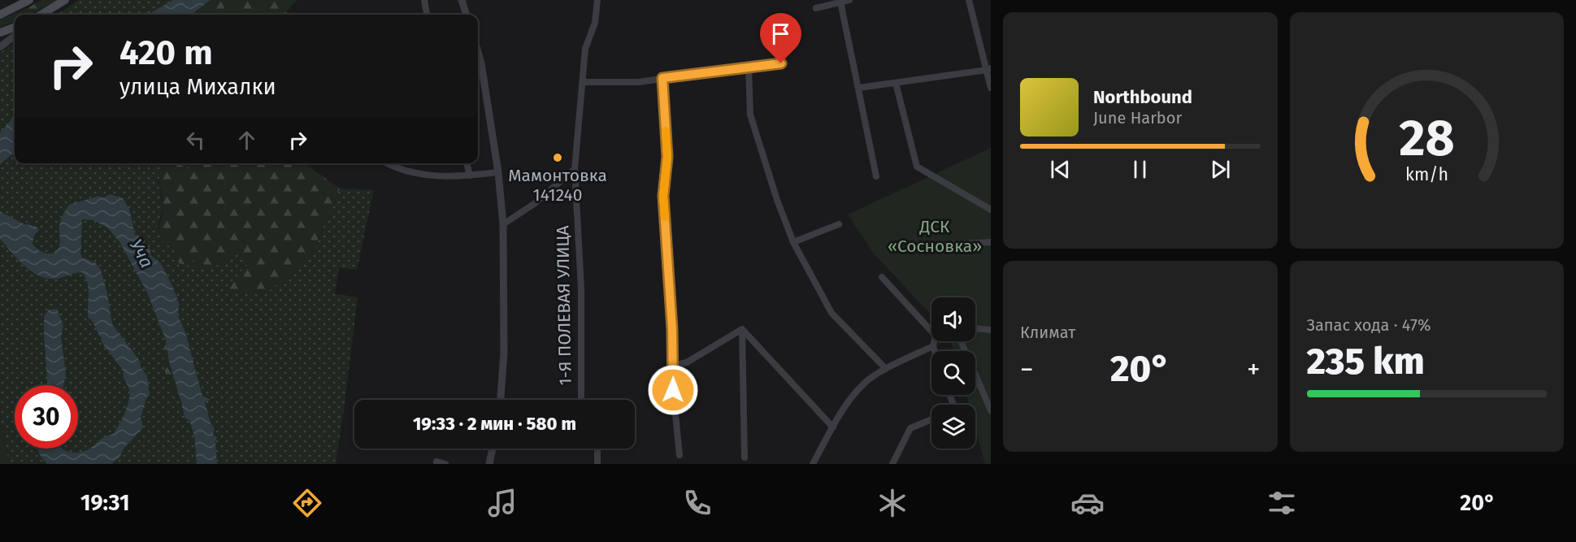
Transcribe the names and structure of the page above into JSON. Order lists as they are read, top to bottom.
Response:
{
  "streets": {
    "street": ["1-Я ПОЛЕВАЯ УЛИЦА"]
  },
  "water": ["Уча"],
  "parks": ["ДСК «Сосновка»"],
  "places": ["Мамонтовка 141240"],
  "page": {
    "turn": ["420 m", "улица Михалки"],
    "song": ["Northbound", "June Harbor"],
    "tile": [
      "Климат",
      ["Запас хода · 47%", "235 km"]
    ],
    "heat": ["−", "20°", "+"],
    "limit": "30",
    "trip": "19:33 · 2 мин · 580 m",
    "tabs": ["19:31", "20°"],
    "gauge": ["28", "km/h"]
  }
}
